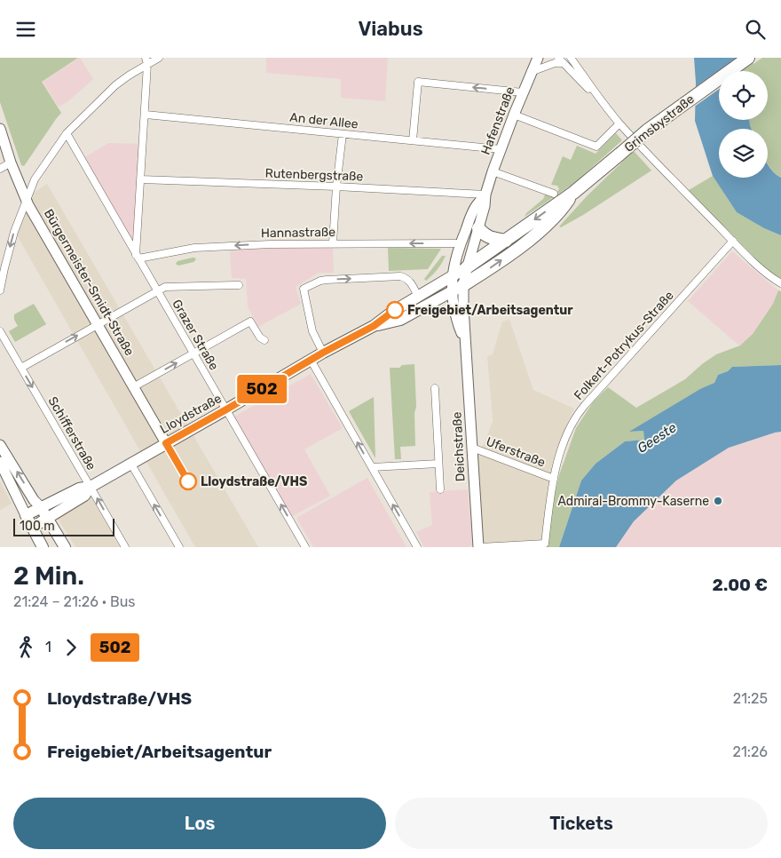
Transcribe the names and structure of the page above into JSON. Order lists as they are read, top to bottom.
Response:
{
  "streets": {
    "highway": ["Grimsbystraße"],
    "main road": [
      "Hafenstraße",
      "Bürgermeister-Smidt-Straße",
      "Lloydstraße",
      "Deichstraße"
    ],
    "street": [
      "An der Allee",
      "Rutenbergstraße",
      "Hannastraße",
      "Grazer Straße",
      "Folkert-Potrykus-Straße",
      "Schifferstraße",
      "Uferstraße"
    ]
  },
  "crossings": [
    ["An der Allee", "Hafenstraße"],
    ["Hafenstraße", "Grimsbystraße"],
    ["Hafenstraße", "Rutenbergstraße"],
    ["Hafenstraße", "Hannastraße"],
    ["Hafenstraße", "Lloydstraße"],
    ["Hafenstraße", "Deichstraße"],
    ["Grimsbystraße", "Lloydstraße"],
    ["Grimsbystraße", "Deichstraße"],
    ["Hannastraße", "Grazer Straße"],
    ["Bürgermeister-Smidt-Straße", "Lloydstraße"],
    ["Grazer Straße", "Lloydstraße"],
    ["Folkert-Potrykus-Straße", "Uferstraße"],
    ["Lloydstraße", "Schifferstraße"],
    ["Lloydstraße", "Deichstraße"],
    ["Deichstraße", "Uferstraße"]
  ],
  "one_way": ["Hannastraße"],
  "water": ["Geeste"],
  "places": ["Freigebiet/Arbeitsagentur", "Lloydstraße/VHS", "Admiral-Brommy-Kaserne"],
  "lines": ["bus line 502"],
  "scale_bar": "100 m",
  "page": {
    "header": "Viabus",
    "on_map": "502",
    "scale": "100 m",
    "heading": ["2 Min.", "21:24 – 21:26 · Bus", "2.00 €"],
    "legs": ["1", "502"],
    "list": [
      {
        "name": "Lloydstraße/VHS",
        "value": "21:25"
      },
      {
        "name": "Freigebiet/Arbeitsagentur",
        "value": "21:26"
      }
    ],
    "buttons": ["Los", "Tickets"]
  }
}
